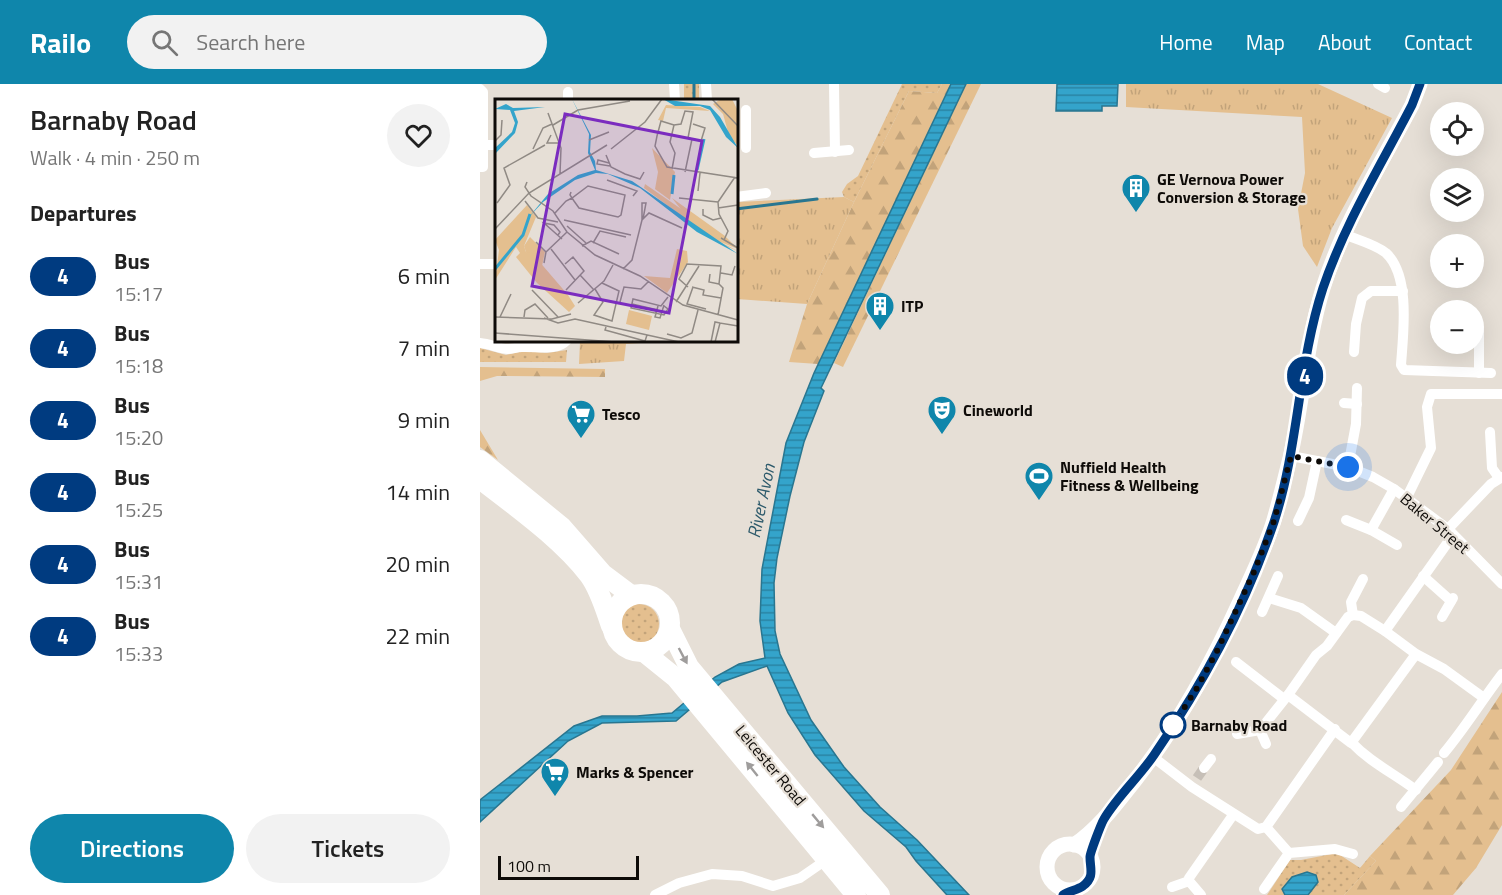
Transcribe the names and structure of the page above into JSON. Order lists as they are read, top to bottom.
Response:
{
  "streets": {
    "highway": ["Leicester Road"],
    "street": ["Baker Street"]
  },
  "water": ["River Avon"],
  "places": {
    "building": ["GE Vernova Power Conversion & Storage", "ITP"],
    "theatre": ["Cineworld"],
    "supermarket": ["Tesco", "Marks & Spencer"],
    "sports": ["Nuffield Health Fitness & Wellbeing"],
    "other": ["Barnaby Road"]
  },
  "lines": ["bus line 4"],
  "scale_bar": "100 m",
  "page": {
    "header": "Railo",
    "search": "Search here",
    "nav": [
      "Home",
      "Map",
      "About",
      "Contact"
    ],
    "heading": [
      ["Barnaby Road", "Walk · 4 min · 250 m"],
      "Departures"
    ],
    "on_map": "4",
    "map_buttons": ["+", "−"],
    "list": [
      {
        "mark": "4",
        "name": "Bus",
        "note": "15:17",
        "value": "6 min"
      },
      {
        "mark": "4",
        "name": "Bus",
        "note": "15:18",
        "value": "7 min"
      },
      {
        "mark": "4",
        "name": "Bus",
        "note": "15:20",
        "value": "9 min"
      },
      {
        "mark": "4",
        "name": "Bus",
        "note": "15:25",
        "value": "14 min"
      },
      {
        "mark": "4",
        "name": "Bus",
        "note": "15:31",
        "value": "20 min"
      },
      {
        "mark": "4",
        "name": "Bus",
        "note": "15:33",
        "value": "22 min"
      }
    ],
    "buttons": ["Directions", "Tickets"],
    "scale": "100 m"
  }
}
